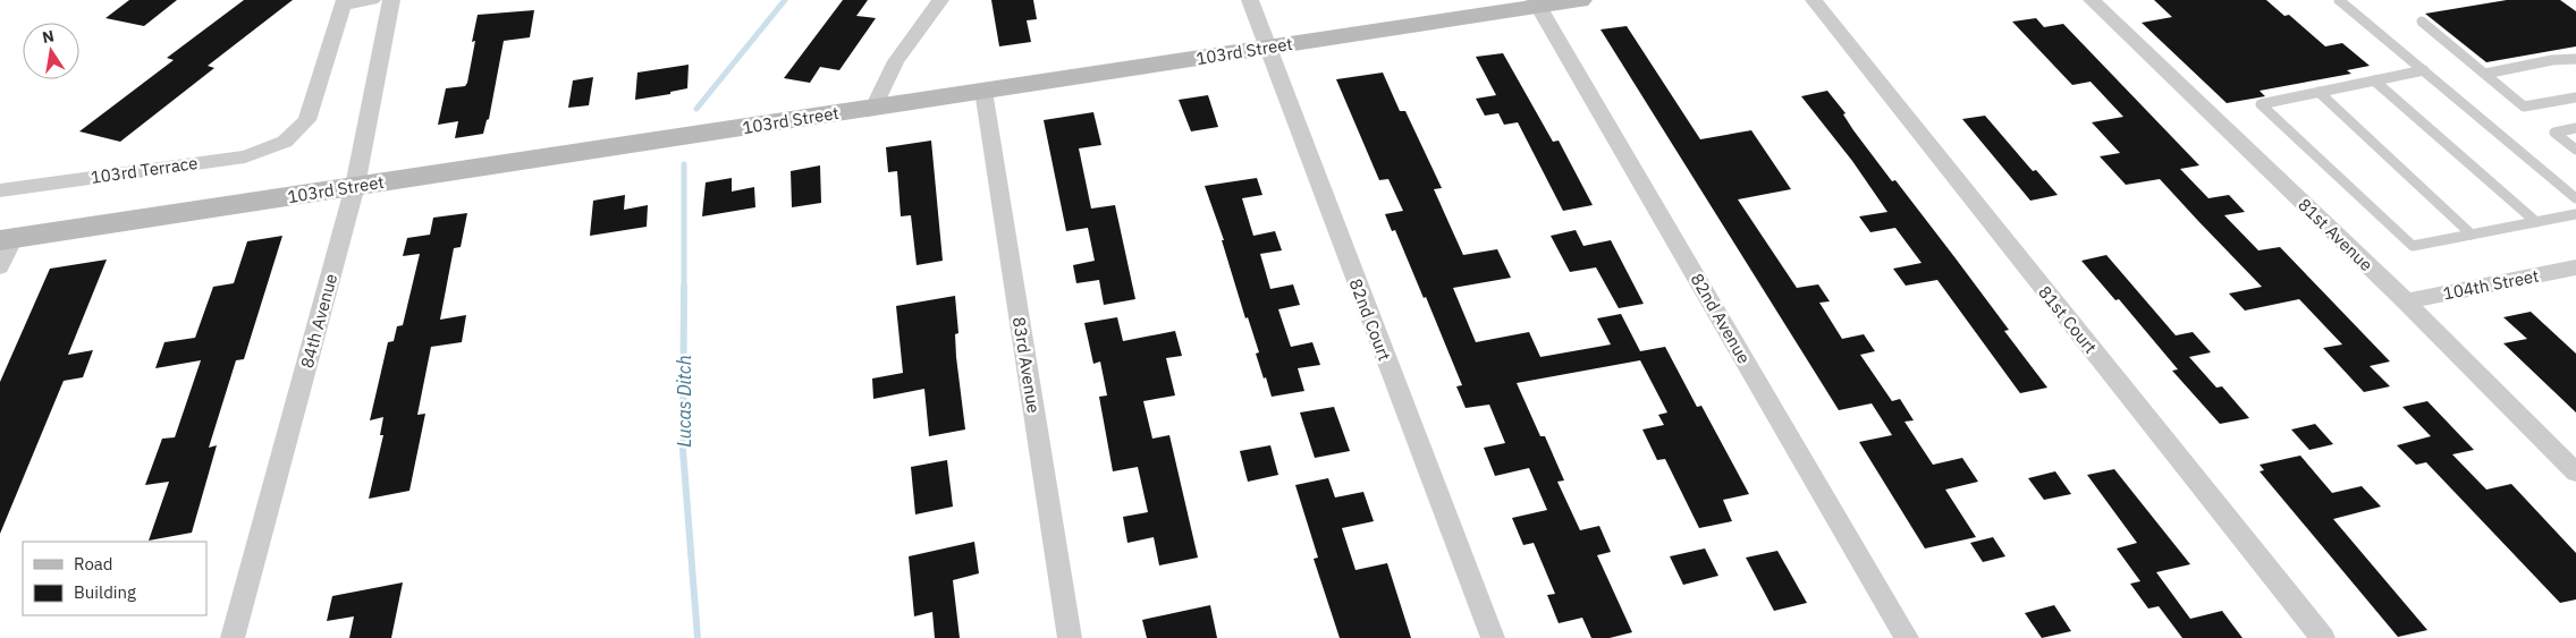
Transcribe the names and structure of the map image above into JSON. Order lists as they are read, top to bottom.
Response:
{
  "streets": {
    "street": [
      "103rd Street",
      "103rd Terrace",
      "81st Avenue",
      "104th Street",
      "82nd Avenue",
      "82nd Court",
      "81st Court",
      "84th Avenue",
      "83rd Avenue"
    ]
  },
  "crossings": [
    ["103rd Street", "82nd Avenue"],
    ["103rd Street", "82nd Court"],
    ["103rd Street", "84th Avenue"],
    ["103rd Street", "83rd Avenue"],
    ["81st Avenue", "104th Street"]
  ],
  "water": ["Lucas Ditch"],
  "legend": ["Road", "Building"],
  "north": "top"
}
